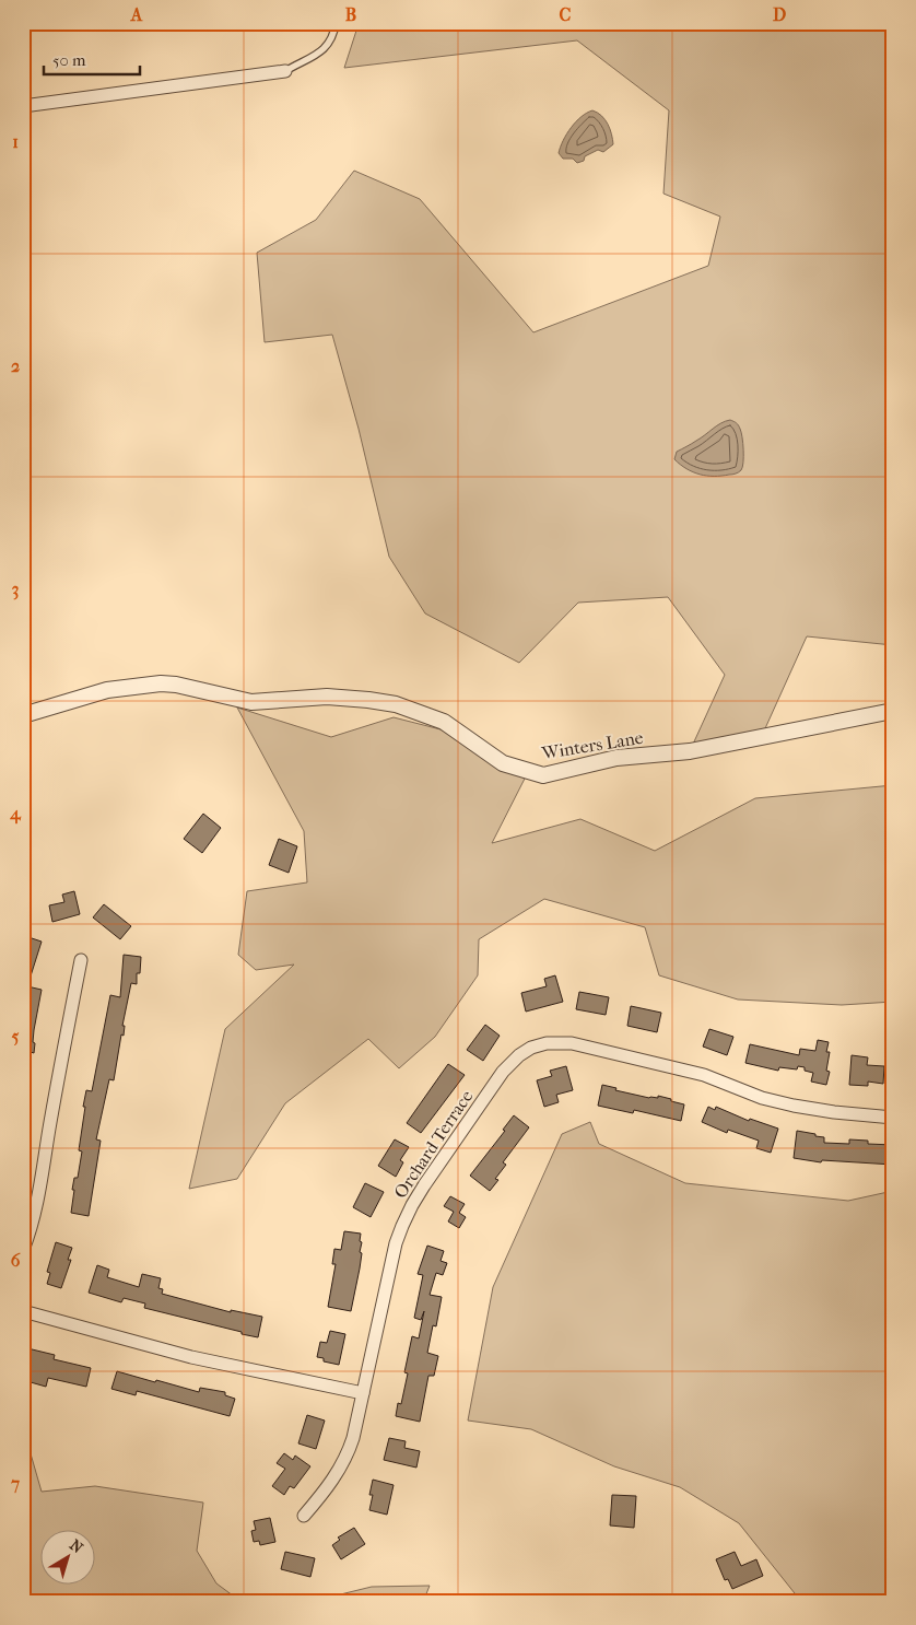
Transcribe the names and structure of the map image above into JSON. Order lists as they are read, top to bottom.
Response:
{
  "streets": {
    "street": ["Winters Lane", "Orchard Terrace"]
  },
  "scale_bar": "50 m",
  "north": "top right",
  "grid": {
    "columns": [
      "A",
      "B",
      "C",
      "D"
    ],
    "rows": [
      "1",
      "2",
      "3",
      "4",
      "5",
      "6",
      "7"
    ]
  }
}
